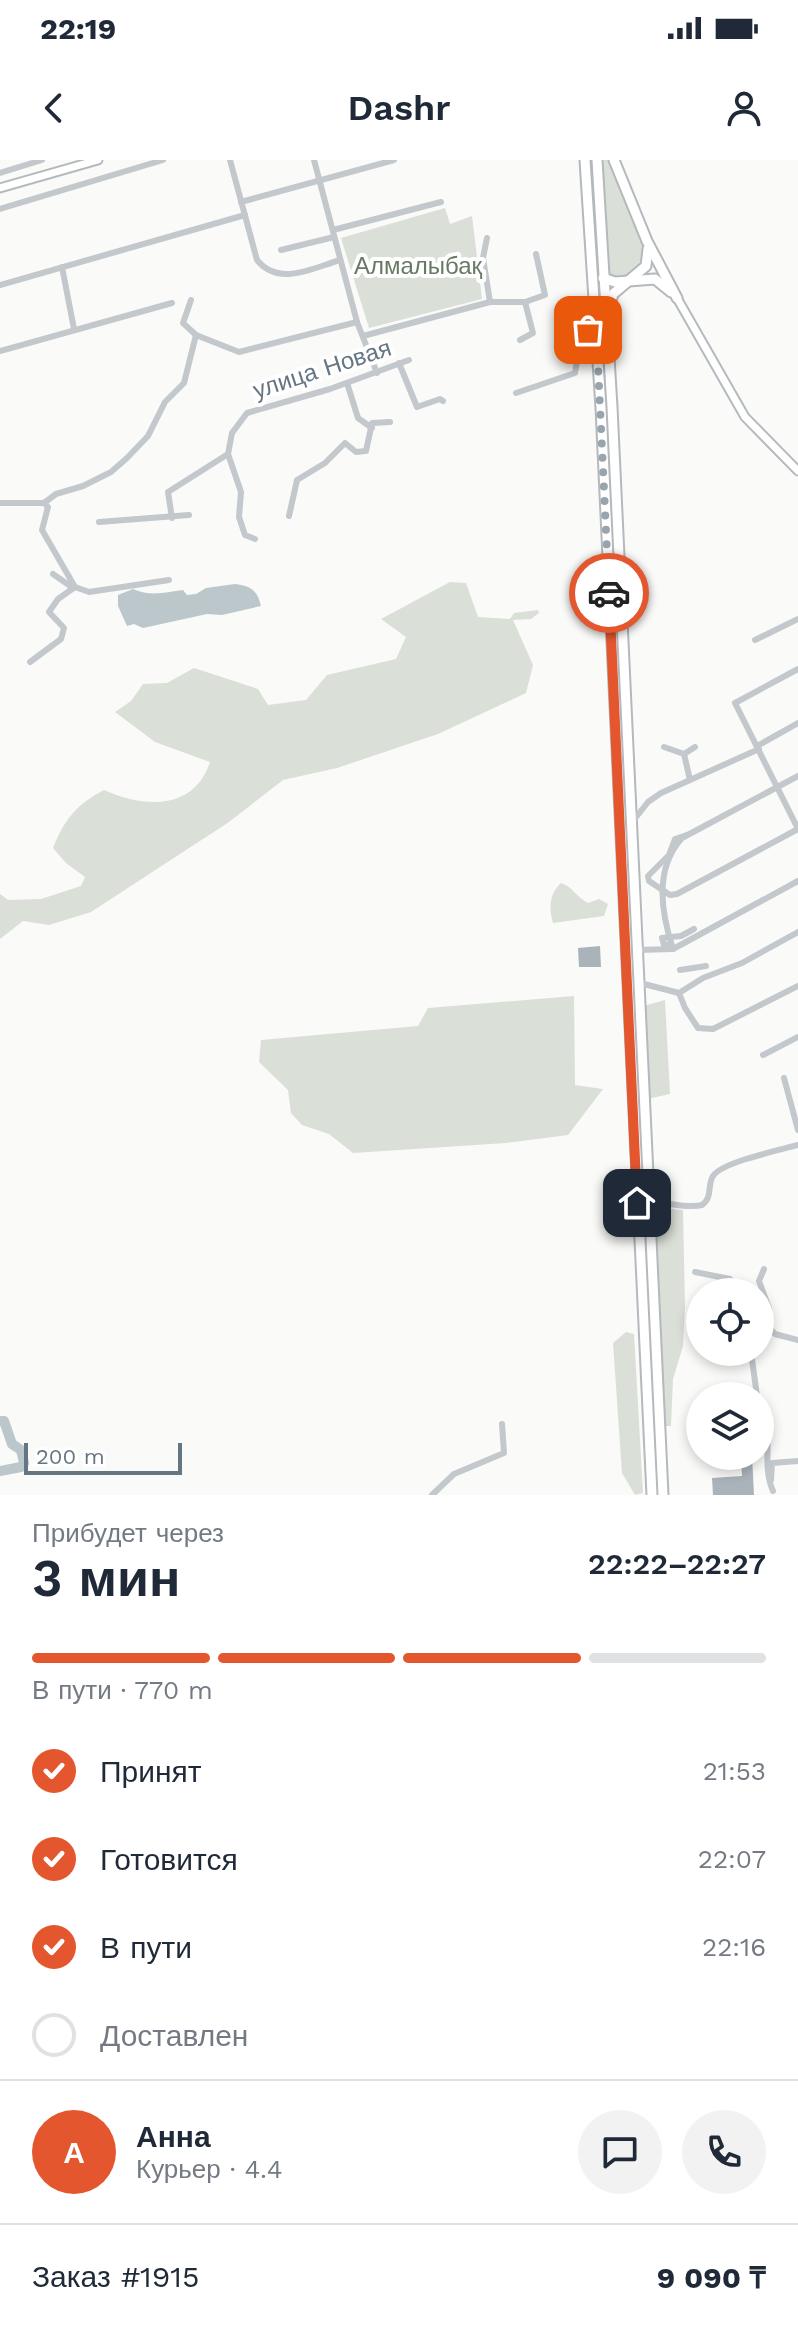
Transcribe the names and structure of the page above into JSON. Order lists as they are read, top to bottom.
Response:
{
  "streets": {
    "street": ["улица Новая"]
  },
  "parks": ["Алмалыбақ"],
  "scale_bar": "200 m",
  "page": {
    "status": "22:19",
    "header": "Dashr",
    "scale": "200 m",
    "heading": ["3 мин", "Прибудет через", "22:22–22:27"],
    "panel": [
      "Анна",
      "Курьер · 4.4",
      "Заказ #1915",
      "9 090 ₸"
    ],
    "bar": "В пути · 770 m",
    "list": [
      ["Принят", "21:53"],
      ["Готовится", "22:07"],
      ["В пути", "22:16"],
      "Доставлен"
    ],
    "round": "А"
  }
}
